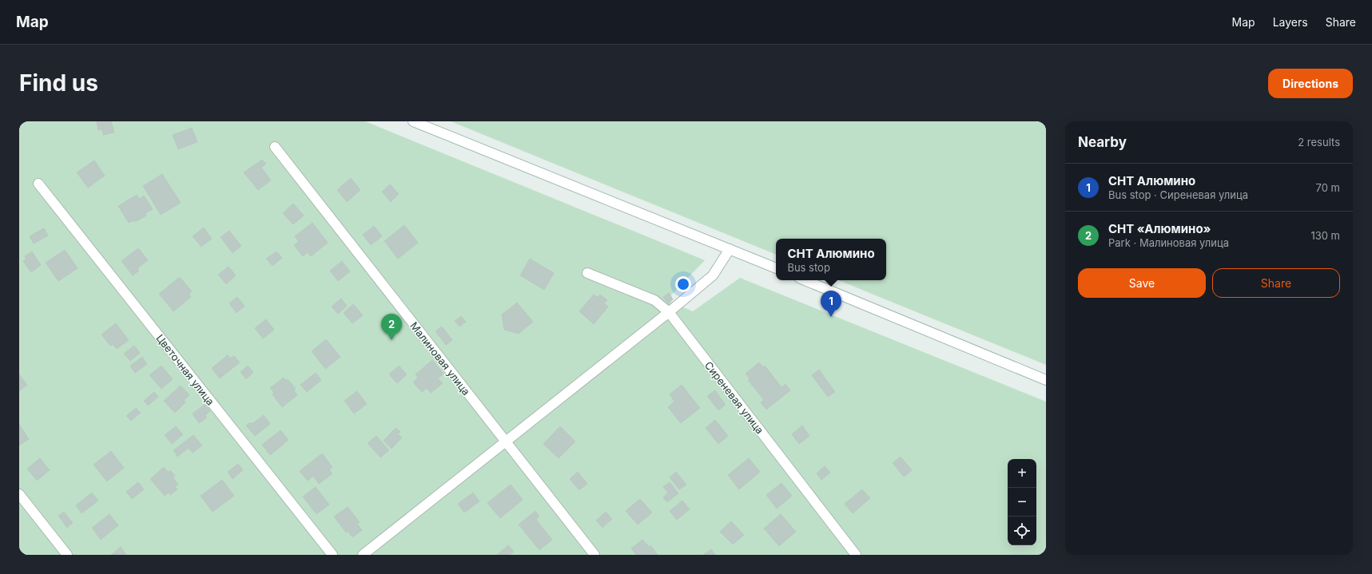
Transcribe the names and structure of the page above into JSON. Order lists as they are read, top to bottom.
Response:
{
  "streets": {
    "street": ["Малиновая улица", "Цветочная улица", "Сиреневая улица"]
  },
  "page": {
    "header": "Map",
    "nav": ["Map", "Layers", "Share"],
    "buttons": [
      "Directions",
      ["Save", "Share"]
    ],
    "title": "Find us",
    "heading": ["Nearby", "2 results"],
    "list": [
      {
        "mark": "1",
        "name": "СНТ Алюмино",
        "note": "Bus stop · Сиреневая улица",
        "value": "70 m"
      },
      {
        "mark": "2",
        "name": "СНТ «Алюмино»",
        "note": "Park · Малиновая улица",
        "value": "130 m"
      }
    ],
    "popup": ["СНТ Алюмино", "Bus stop"],
    "pins": ["1", "2"],
    "map_buttons": ["+", "−"]
  }
}
